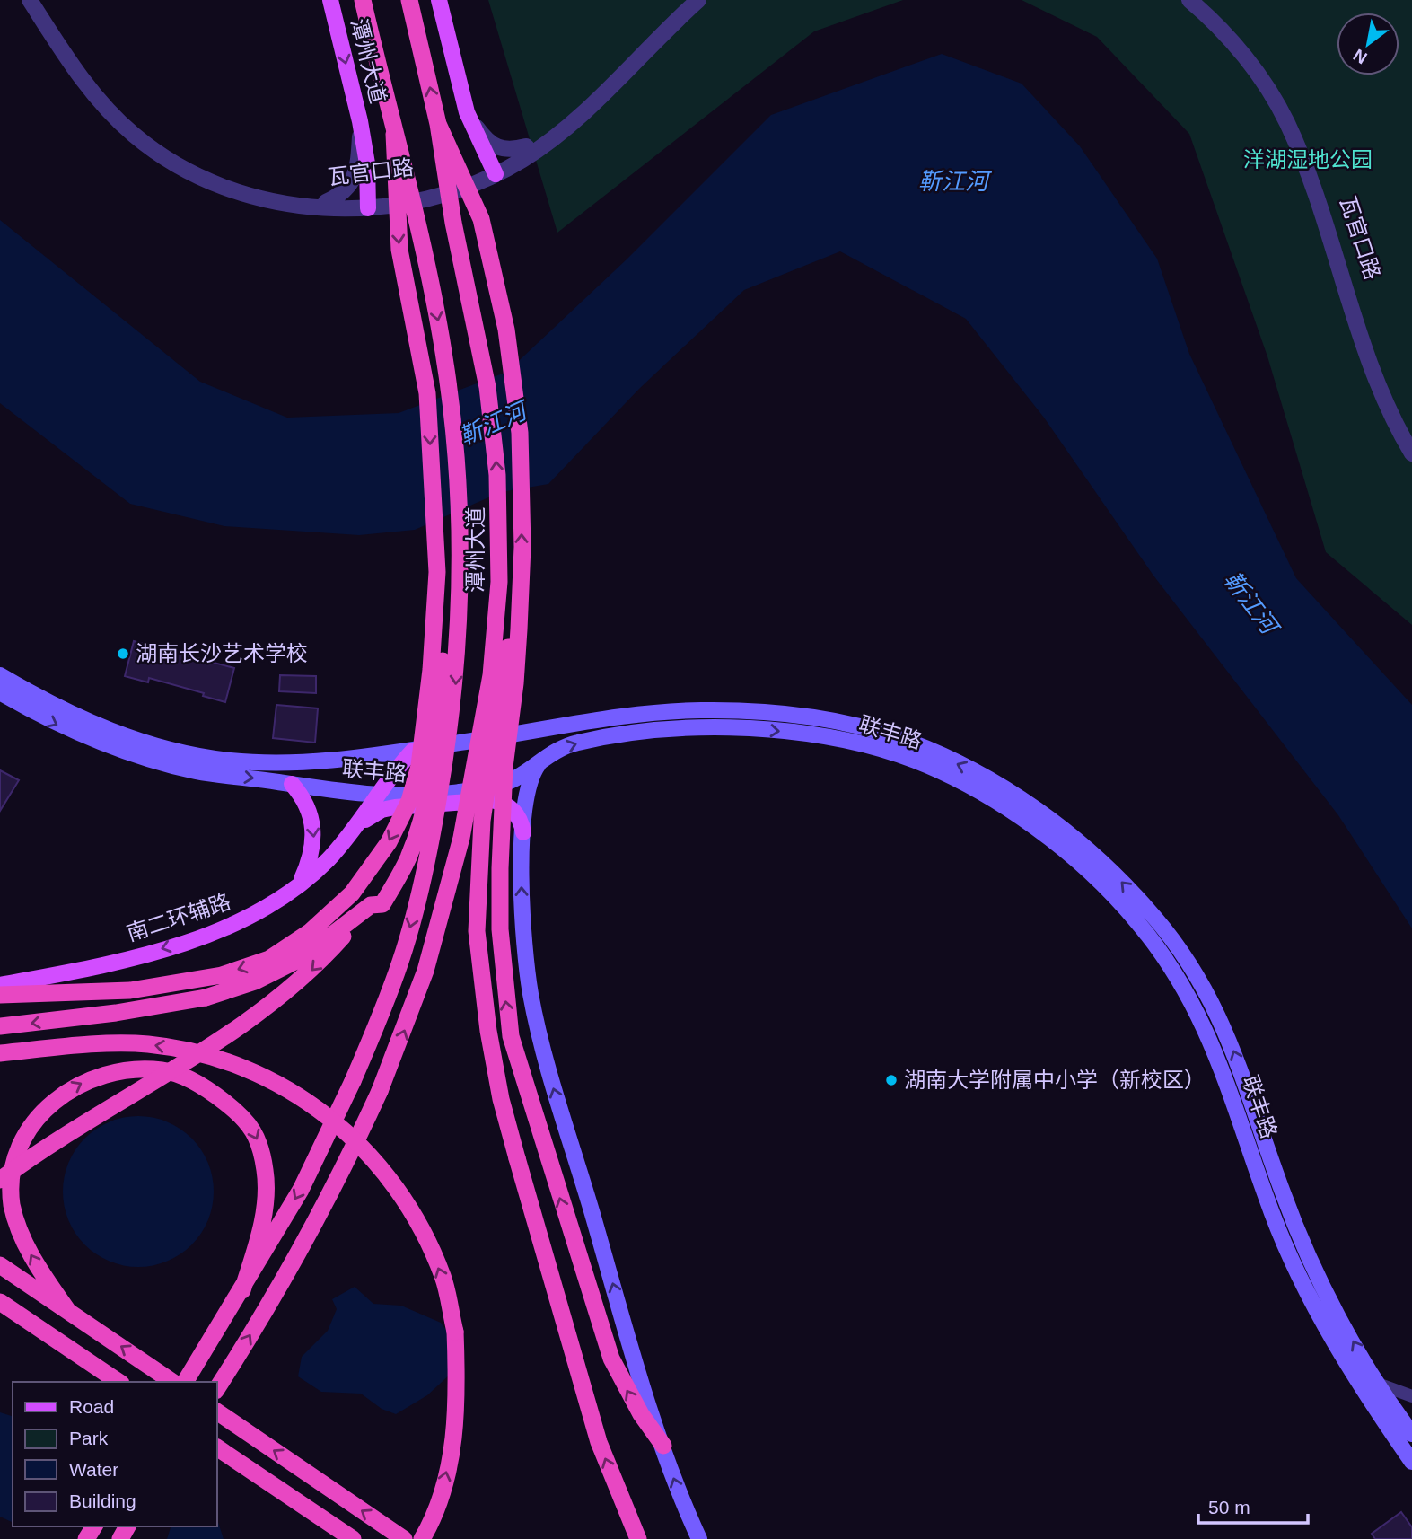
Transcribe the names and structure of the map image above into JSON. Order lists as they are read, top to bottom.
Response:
{
  "streets": {
    "highway": ["潭州大道"],
    "main road": ["联丰路", "南二环辅路"],
    "street": ["瓦官口路"]
  },
  "crossings": [
    ["潭州大道", "瓦官口路"],
    ["联丰路", "南二环辅路"]
  ],
  "one_way": ["南二环辅路"],
  "water": ["靳江河"],
  "parks": ["洋湖湿地公园"],
  "places": ["湖南长沙艺术学校", "湖南大学附属中小学（新校区）"],
  "legend": [
    "Road",
    "Park",
    "Water",
    "Building"
  ],
  "scale_bar": "50 m",
  "north": "bottom left"
}
